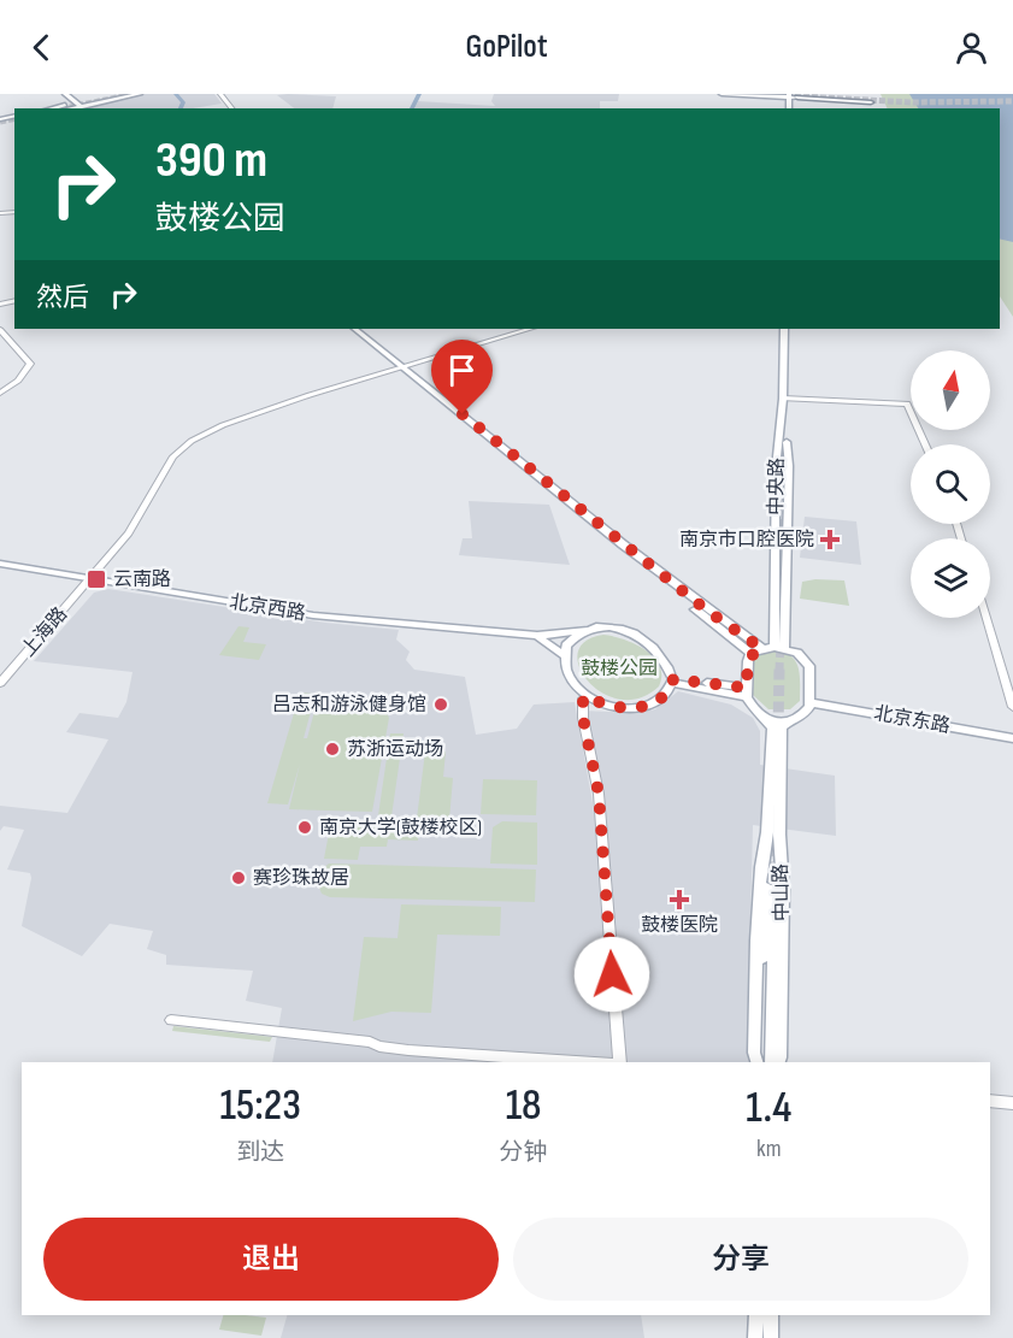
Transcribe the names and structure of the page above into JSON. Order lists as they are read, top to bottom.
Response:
{
  "streets": {
    "main road": [
      "中央路",
      "北京西路",
      "北京东路",
      "中山路"
    ],
    "street": ["上海路"]
  },
  "crossings": [
    ["中央路", "北京东路"],
    ["中央路", "中山路"],
    ["北京西路", "上海路"],
    ["北京东路", "中山路"]
  ],
  "parks": ["鼓楼公园"],
  "places": {
    "health": ["南京市口腔医院", "鼓楼医院"],
    "transit": ["云南路"],
    "other": [
      "吕志和游泳健身馆",
      "苏浙运动场",
      "南京大学(鼓楼校区)",
      "赛珍珠故居"
    ]
  },
  "north": "top",
  "page": {
    "header": "GoPilot",
    "turn": ["390 m", "鼓楼公园"],
    "then": "然后",
    "eta": [
      "15:23",
      "到达",
      "18",
      "分钟",
      "1.4",
      "km"
    ],
    "buttons": ["退出", "分享"]
  }
}
